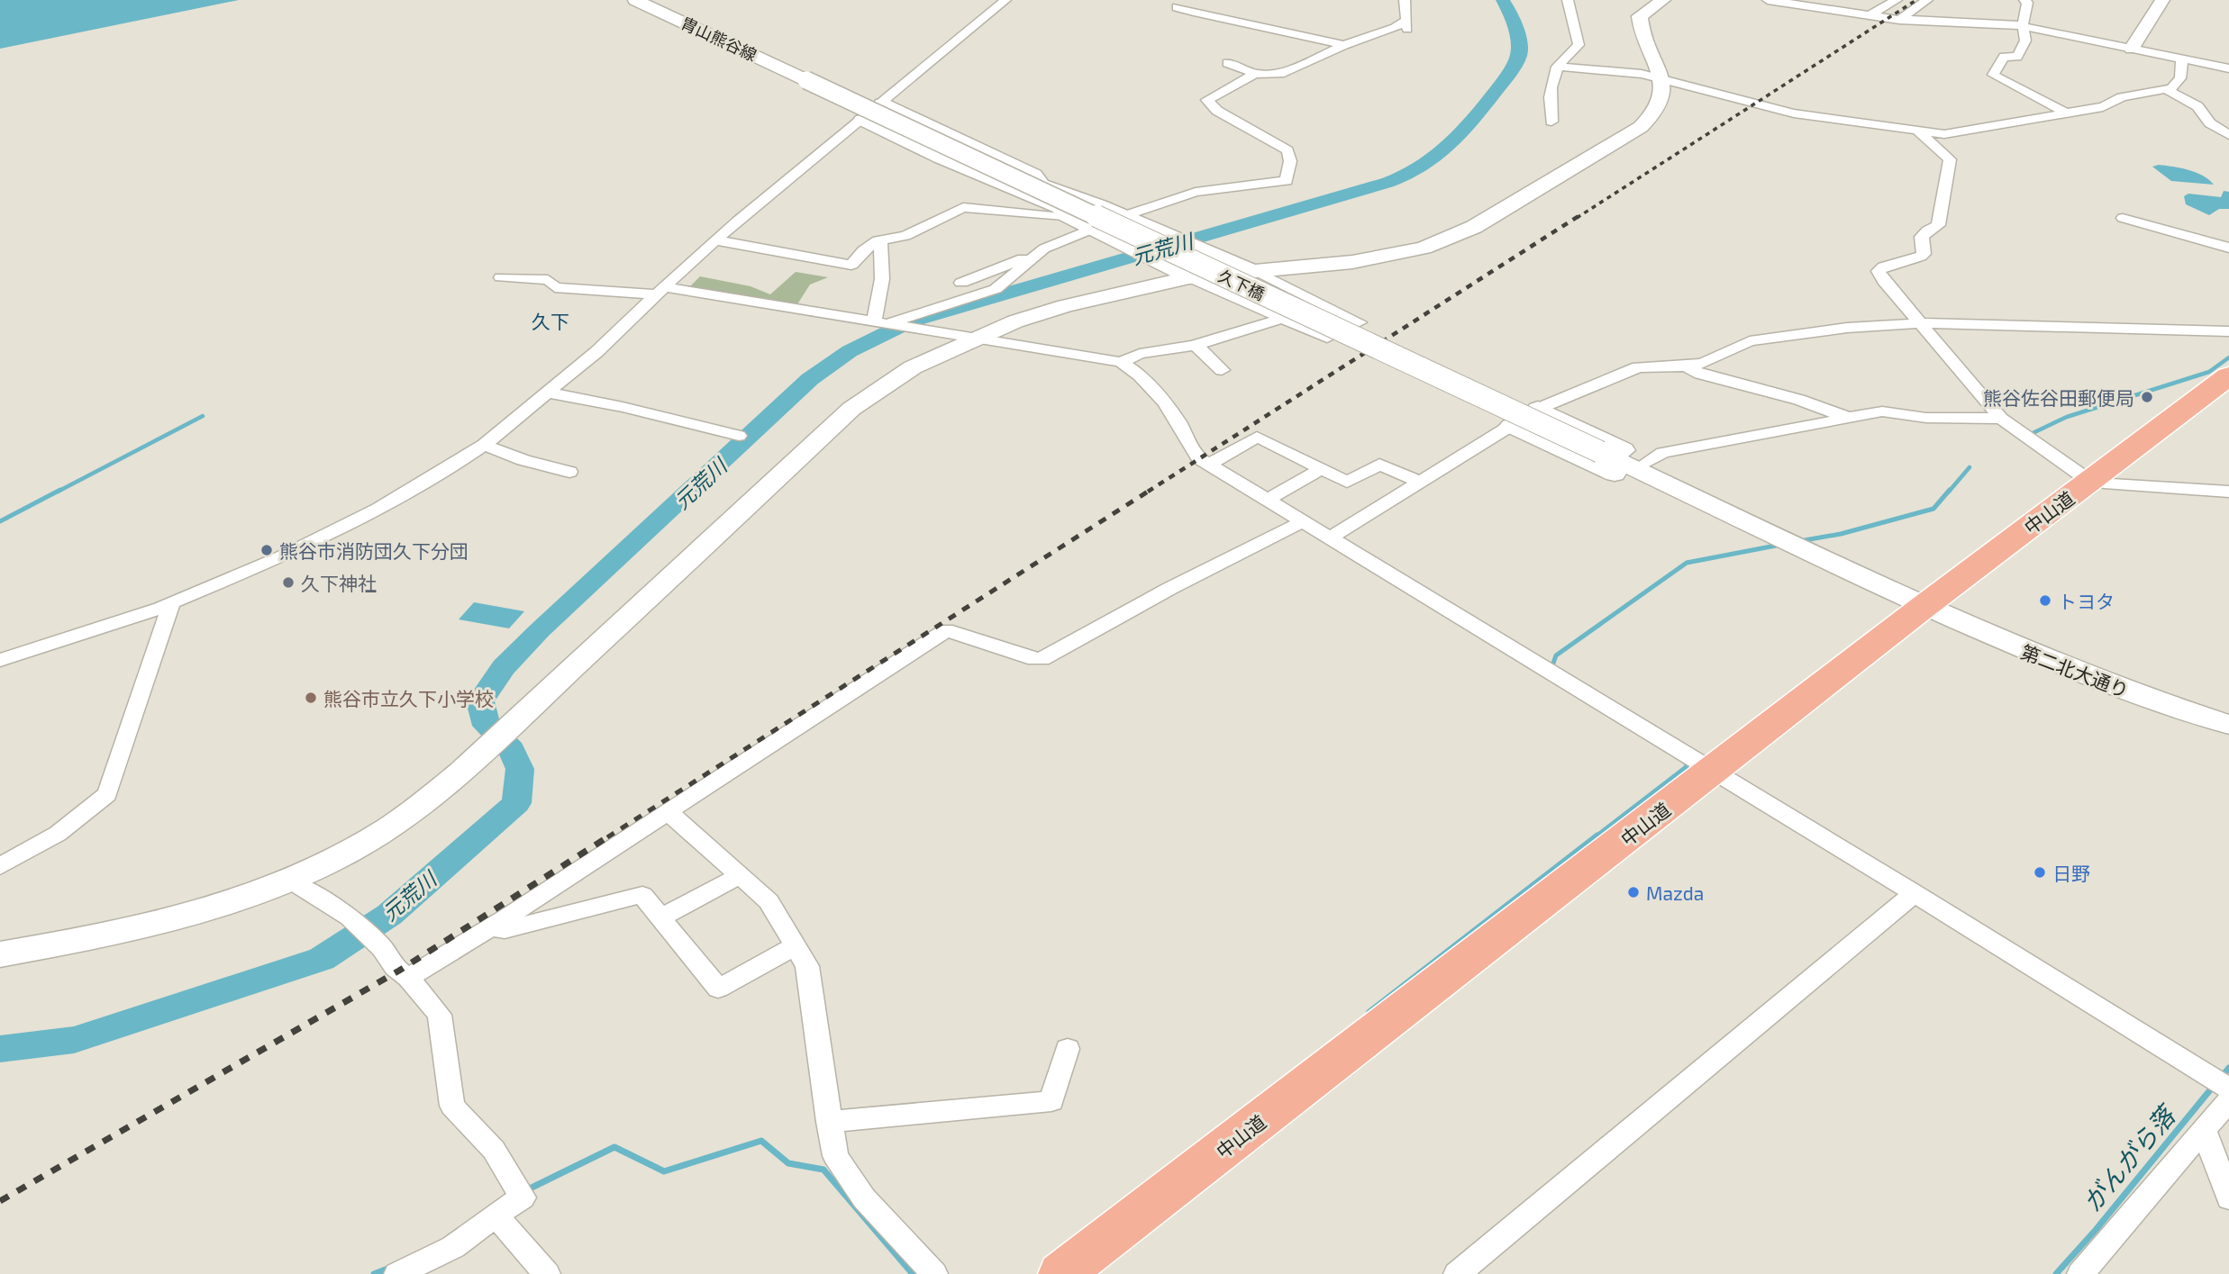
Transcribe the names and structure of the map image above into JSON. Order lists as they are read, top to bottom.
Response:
{
  "streets": {
    "highway": ["中山道"],
    "main road": ["胄山熊谷線", "久下橋", "第二北大通り"]
  },
  "crossings": [
    ["胄山熊谷線", "久下橋"],
    ["久下橋", "第二北大通り"],
    ["中山道", "第二北大通り"]
  ],
  "districts": ["久下"],
  "water": ["元荒川", "がんがら落"],
  "places": [
    "熊谷佐谷田郵便局",
    "熊谷市消防団久下分団",
    "久下神社",
    "トヨタ",
    "熊谷市立久下小学校",
    "日野",
    "Mazda"
  ]
}
